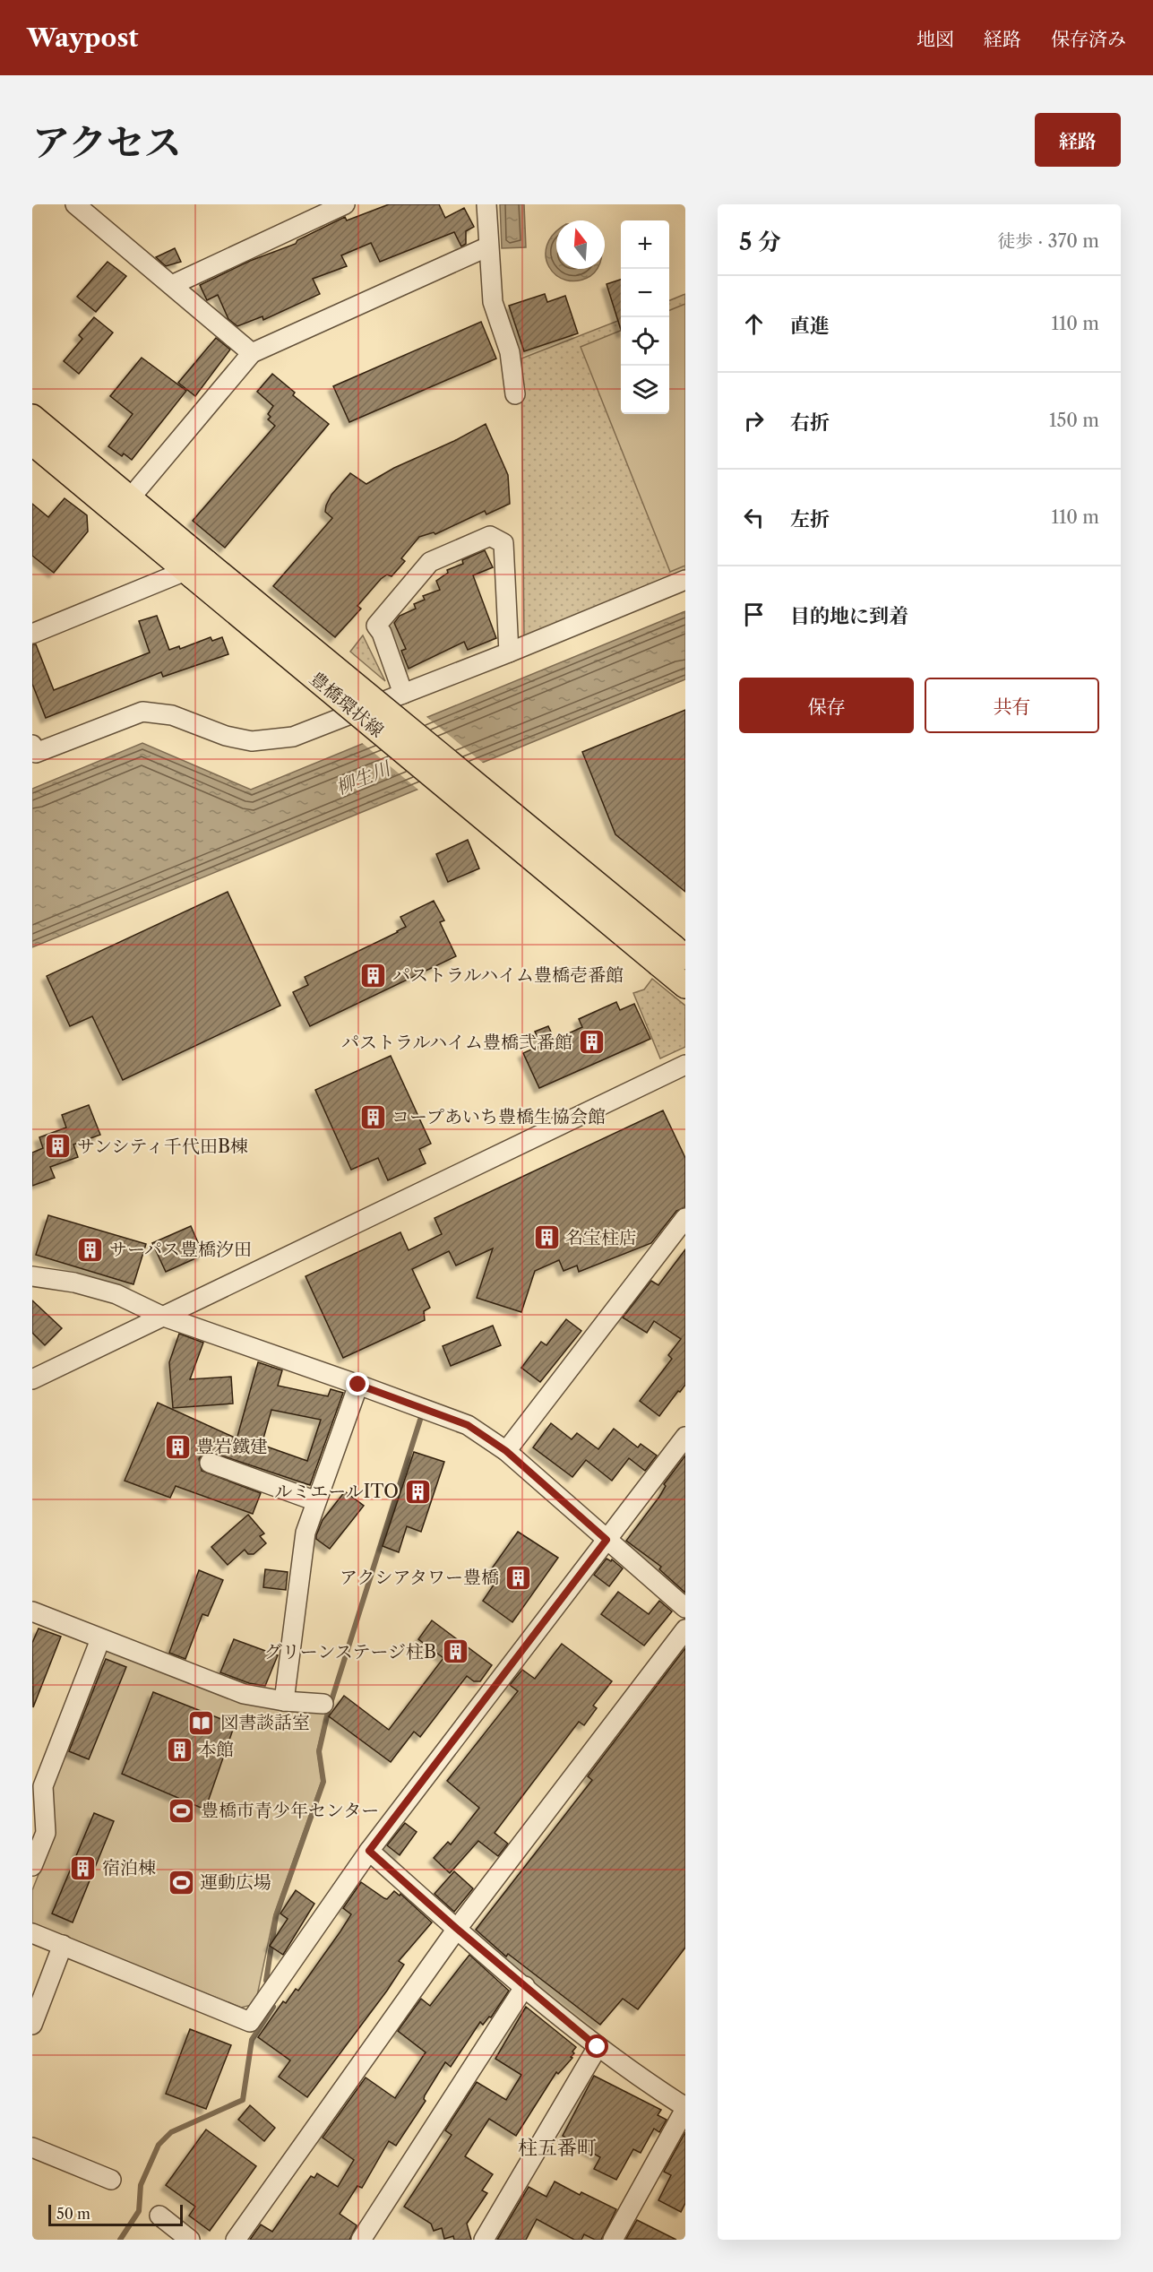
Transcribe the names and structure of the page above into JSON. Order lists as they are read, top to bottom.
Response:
{
  "streets": {
    "main road": ["豊橋環状線"]
  },
  "districts": ["柱五番町"],
  "water": ["柳生川"],
  "places": {
    "building": [
      "パストラルハイム豊橋壱番館",
      "パストラルハイム豊橋弐番館",
      "コープあいち豊橋生協会館",
      "サンシティ千代田B棟",
      "名宝柱店",
      "サーパス豊橋汐田",
      "豊岩鐵建",
      "ルミエールITO",
      "アクシアタワー豊橋",
      "グリーンステージ柱B",
      "本館",
      "宿泊棟"
    ],
    "library": ["図書談話室"],
    "sports": ["豊橋市青少年センター", "運動広場"]
  },
  "scale_bar": "50 m",
  "north": "top",
  "page": {
    "header": "Waypost",
    "nav": ["地図", "経路", "保存済み"],
    "title": "アクセス",
    "buttons": [
      "経路",
      ["保存", "共有"]
    ],
    "heading": ["5 分", "徒歩 · 370 m"],
    "map_buttons": ["+", "−"],
    "list": [
      ["直進", "110 m"],
      ["右折", "150 m"],
      ["左折", "110 m"],
      "目的地に到着"
    ],
    "scale": "50 m"
  }
}
